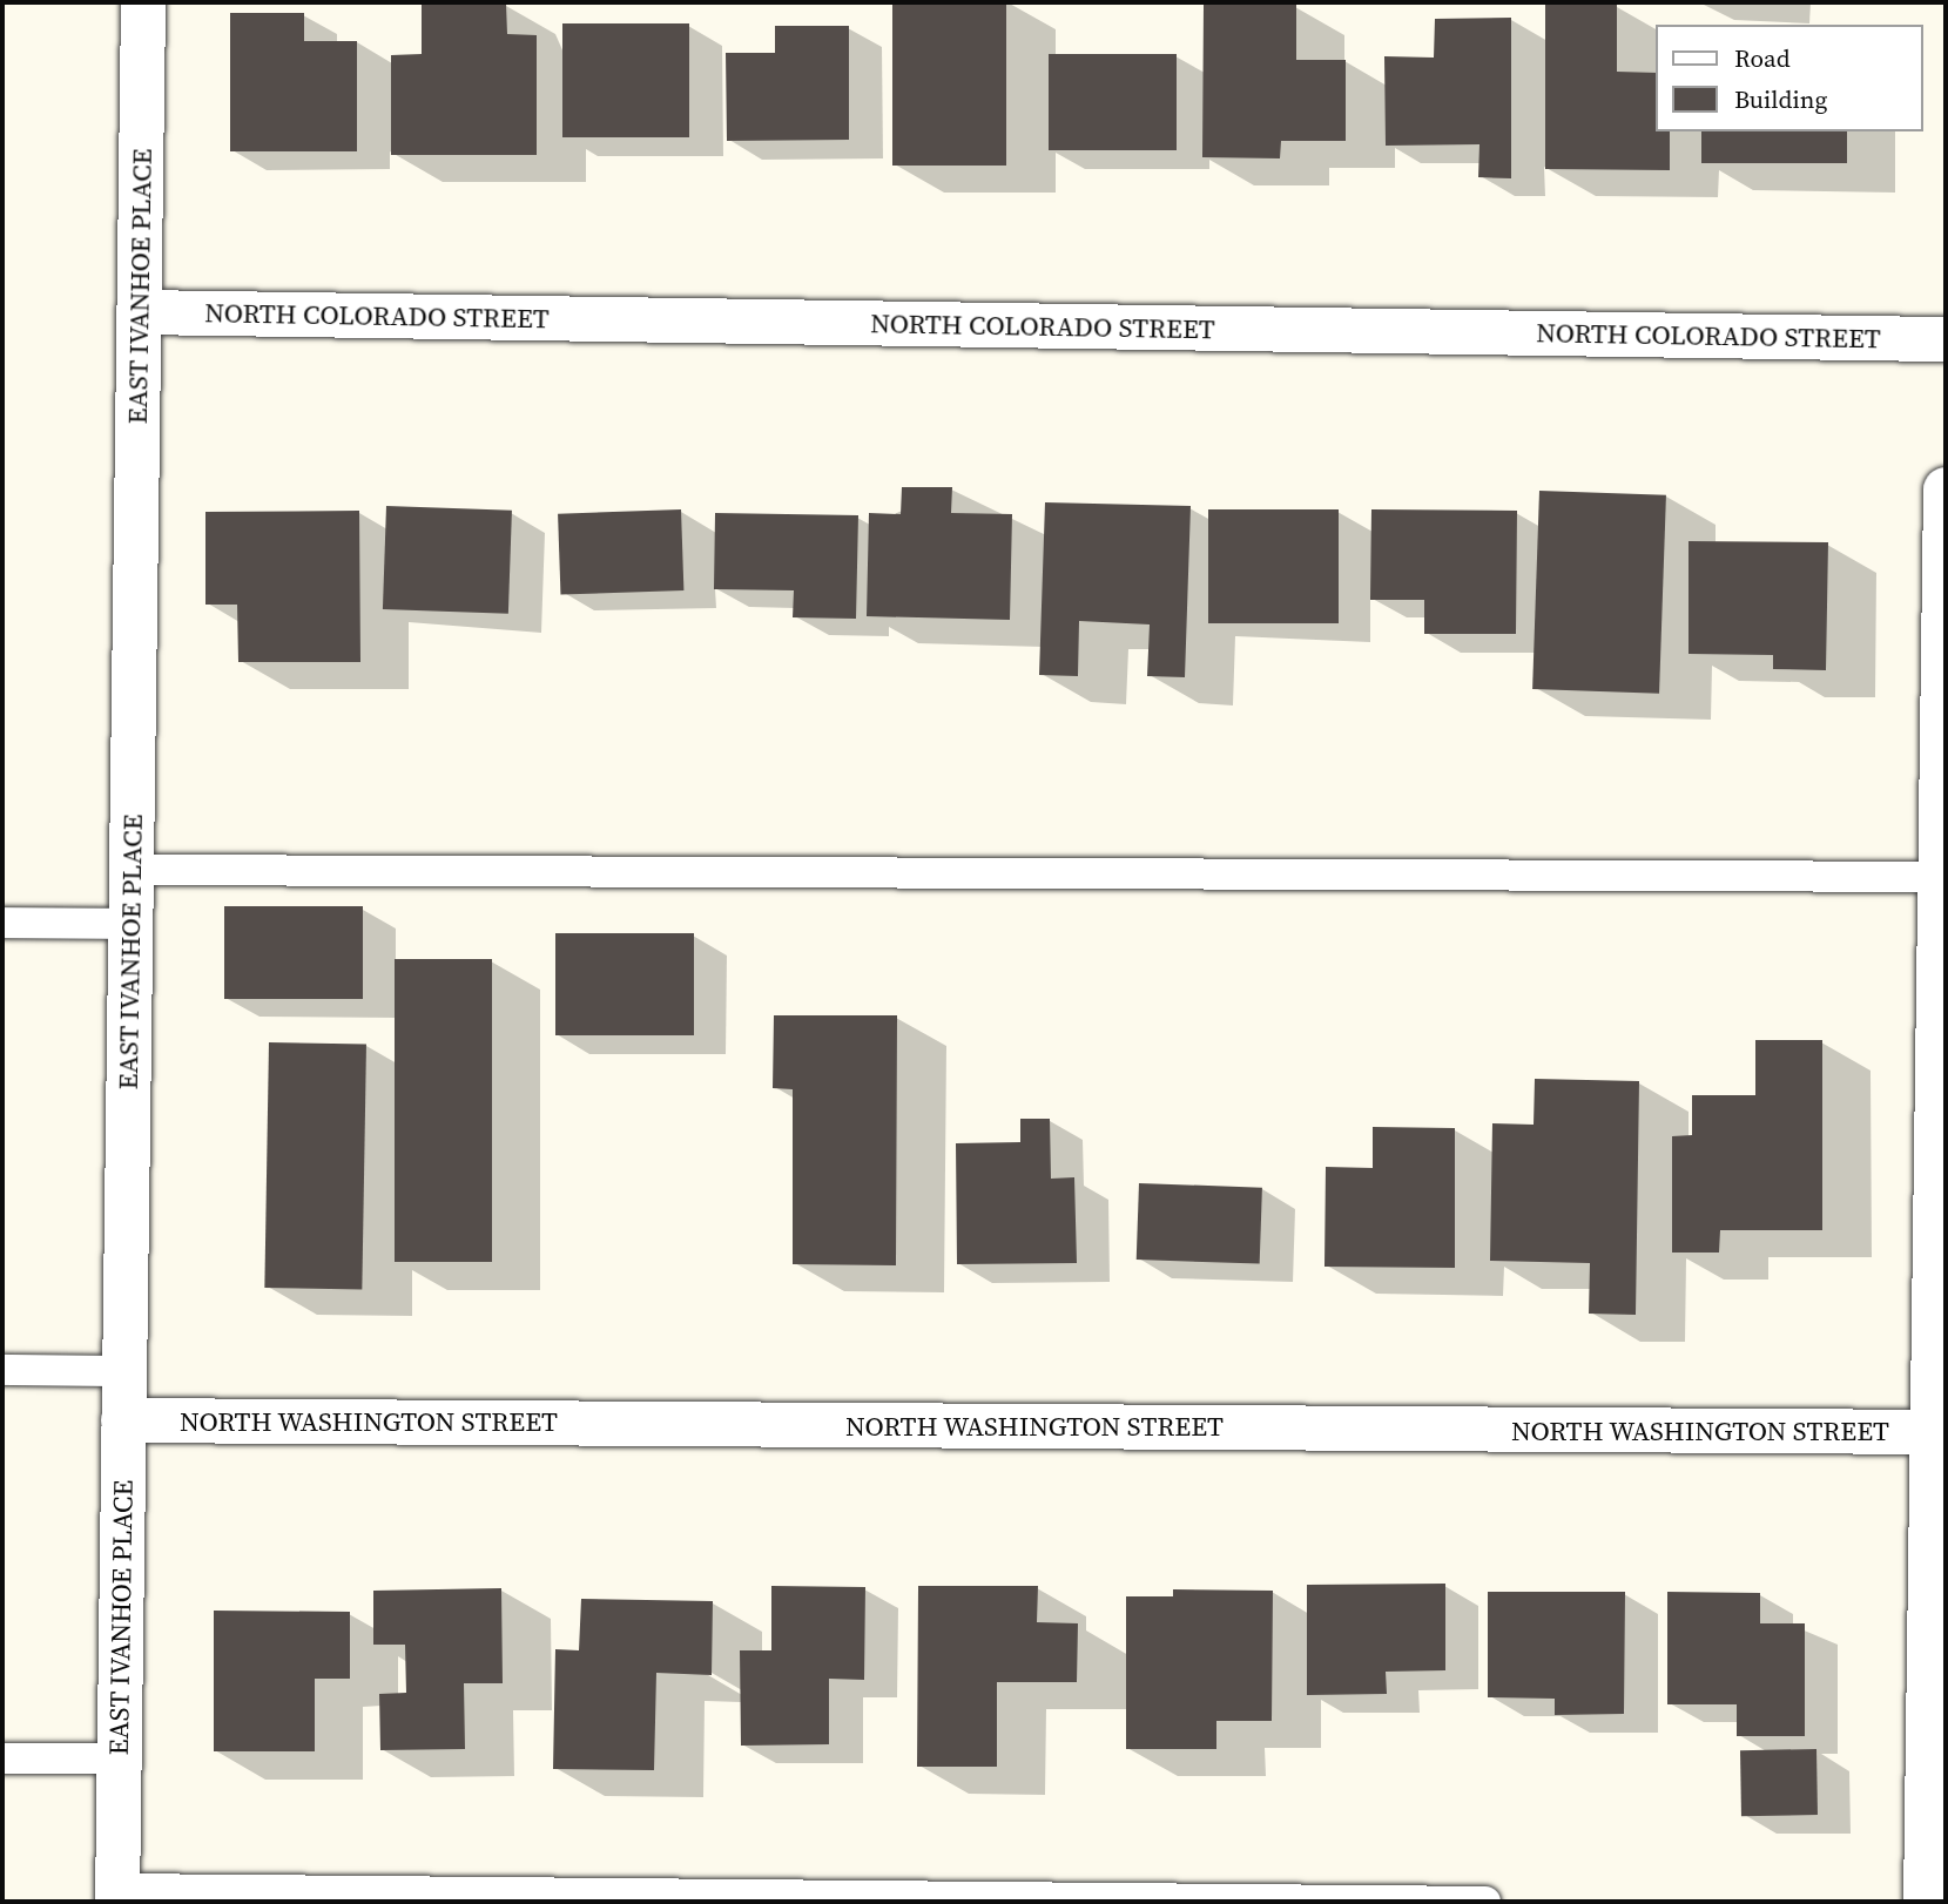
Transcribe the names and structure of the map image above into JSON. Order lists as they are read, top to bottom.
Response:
{
  "streets": {
    "street": ["EAST IVANHOE PLACE", "NORTH COLORADO STREET", "NORTH WASHINGTON STREET"]
  },
  "crossings": [
    ["EAST IVANHOE PLACE", "NORTH COLORADO STREET"],
    ["EAST IVANHOE PLACE", "NORTH WASHINGTON STREET"]
  ],
  "legend": ["Road", "Building"]
}
